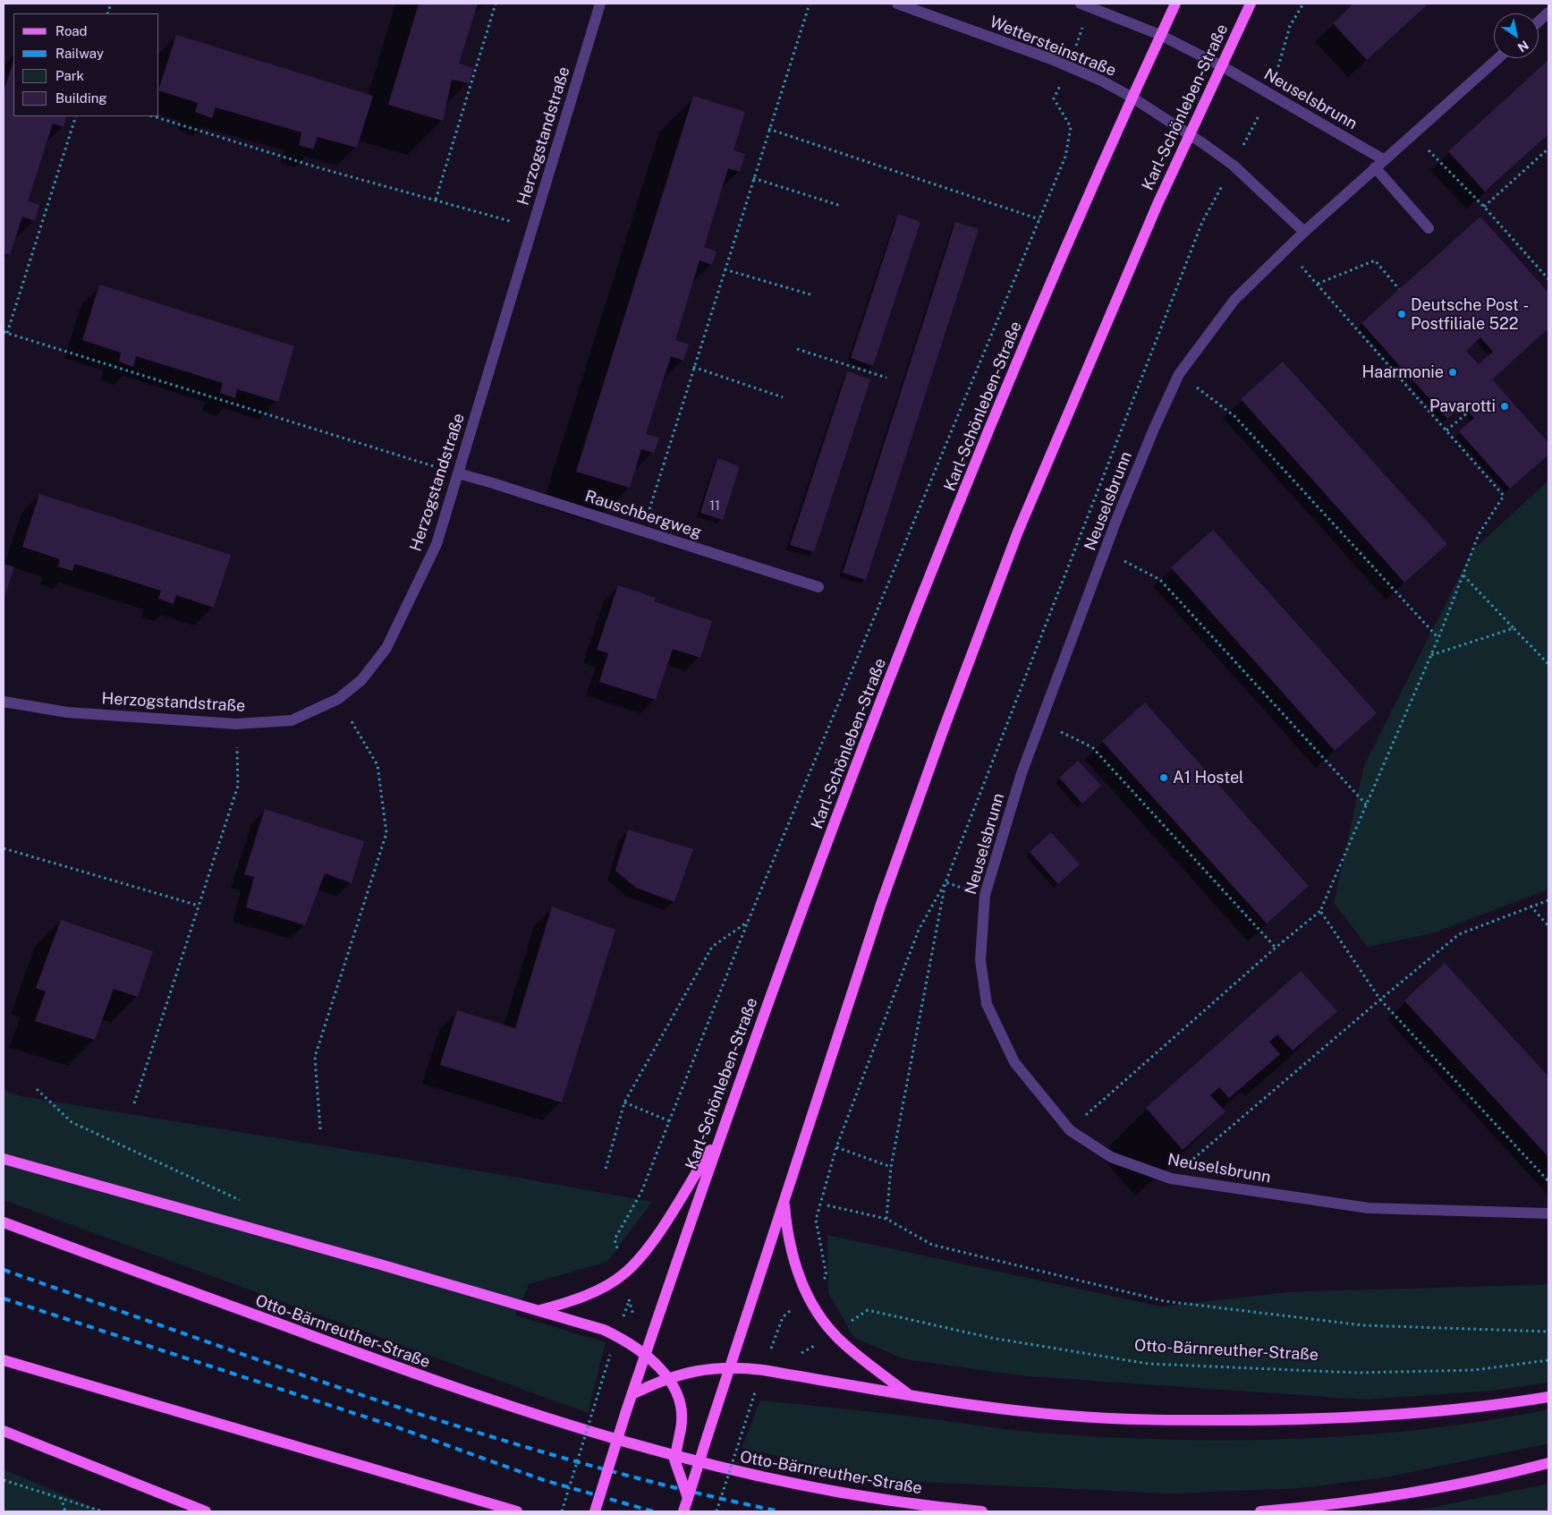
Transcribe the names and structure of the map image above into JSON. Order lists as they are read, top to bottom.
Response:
{
  "streets": {
    "main road": ["Karl-Schönleben-Straße", "Otto-Bärnreuther-Straße"],
    "street": [
      "Wettersteinstraße",
      "Neuselsbrunn",
      "Herzogstandstraße",
      "Rauschbergweg"
    ]
  },
  "crossings": [
    ["Wettersteinstraße", "Karl-Schönleben-Straße"],
    ["Neuselsbrunn", "Karl-Schönleben-Straße"],
    ["Herzogstandstraße", "Rauschbergweg"]
  ],
  "places": [
    "Deutsche Post - Postfiliale 522",
    "Haarmonie",
    "Pavarotti",
    "A1 Hostel"
  ],
  "house_numbers": ["11"],
  "legend": [
    "Road",
    "Railway",
    "Park",
    "Building"
  ],
  "north": "bottom right"
}
